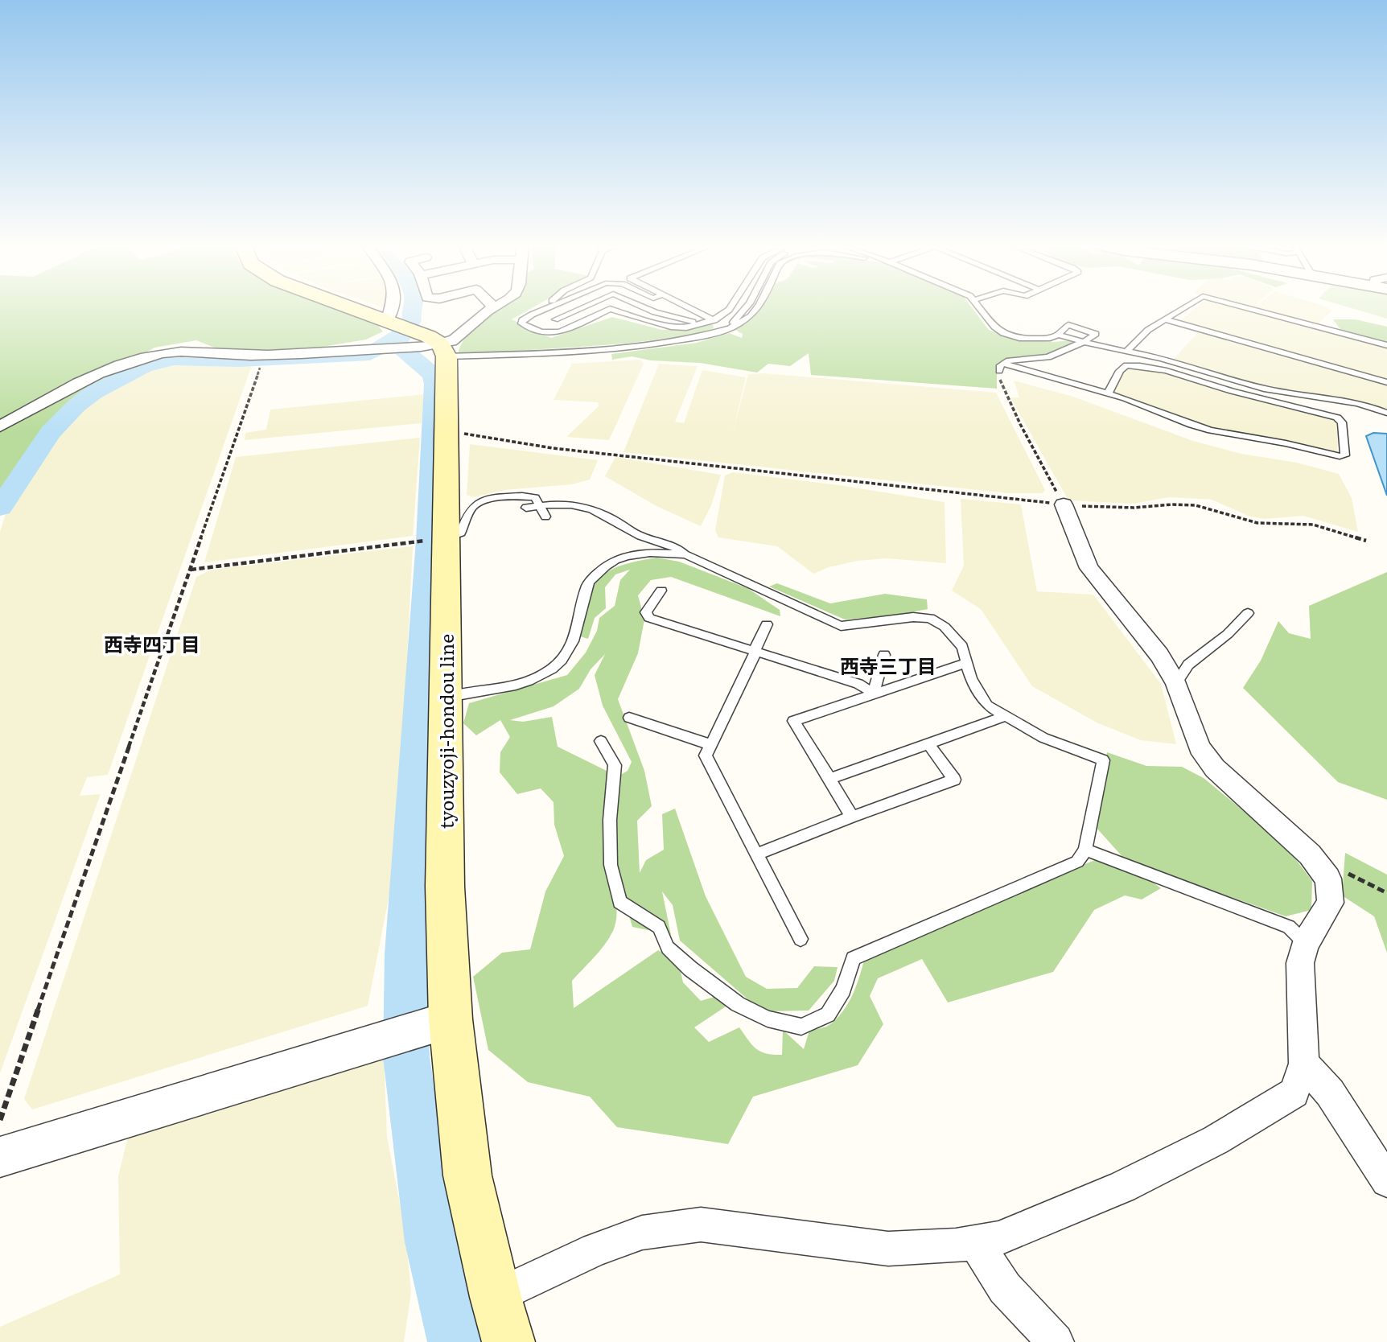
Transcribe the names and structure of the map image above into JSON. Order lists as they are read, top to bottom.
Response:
{
  "streets": {
    "main road": ["tyouzyoji-hondou line"]
  },
  "districts": ["西寺四丁目", "西寺三丁目"]
}
